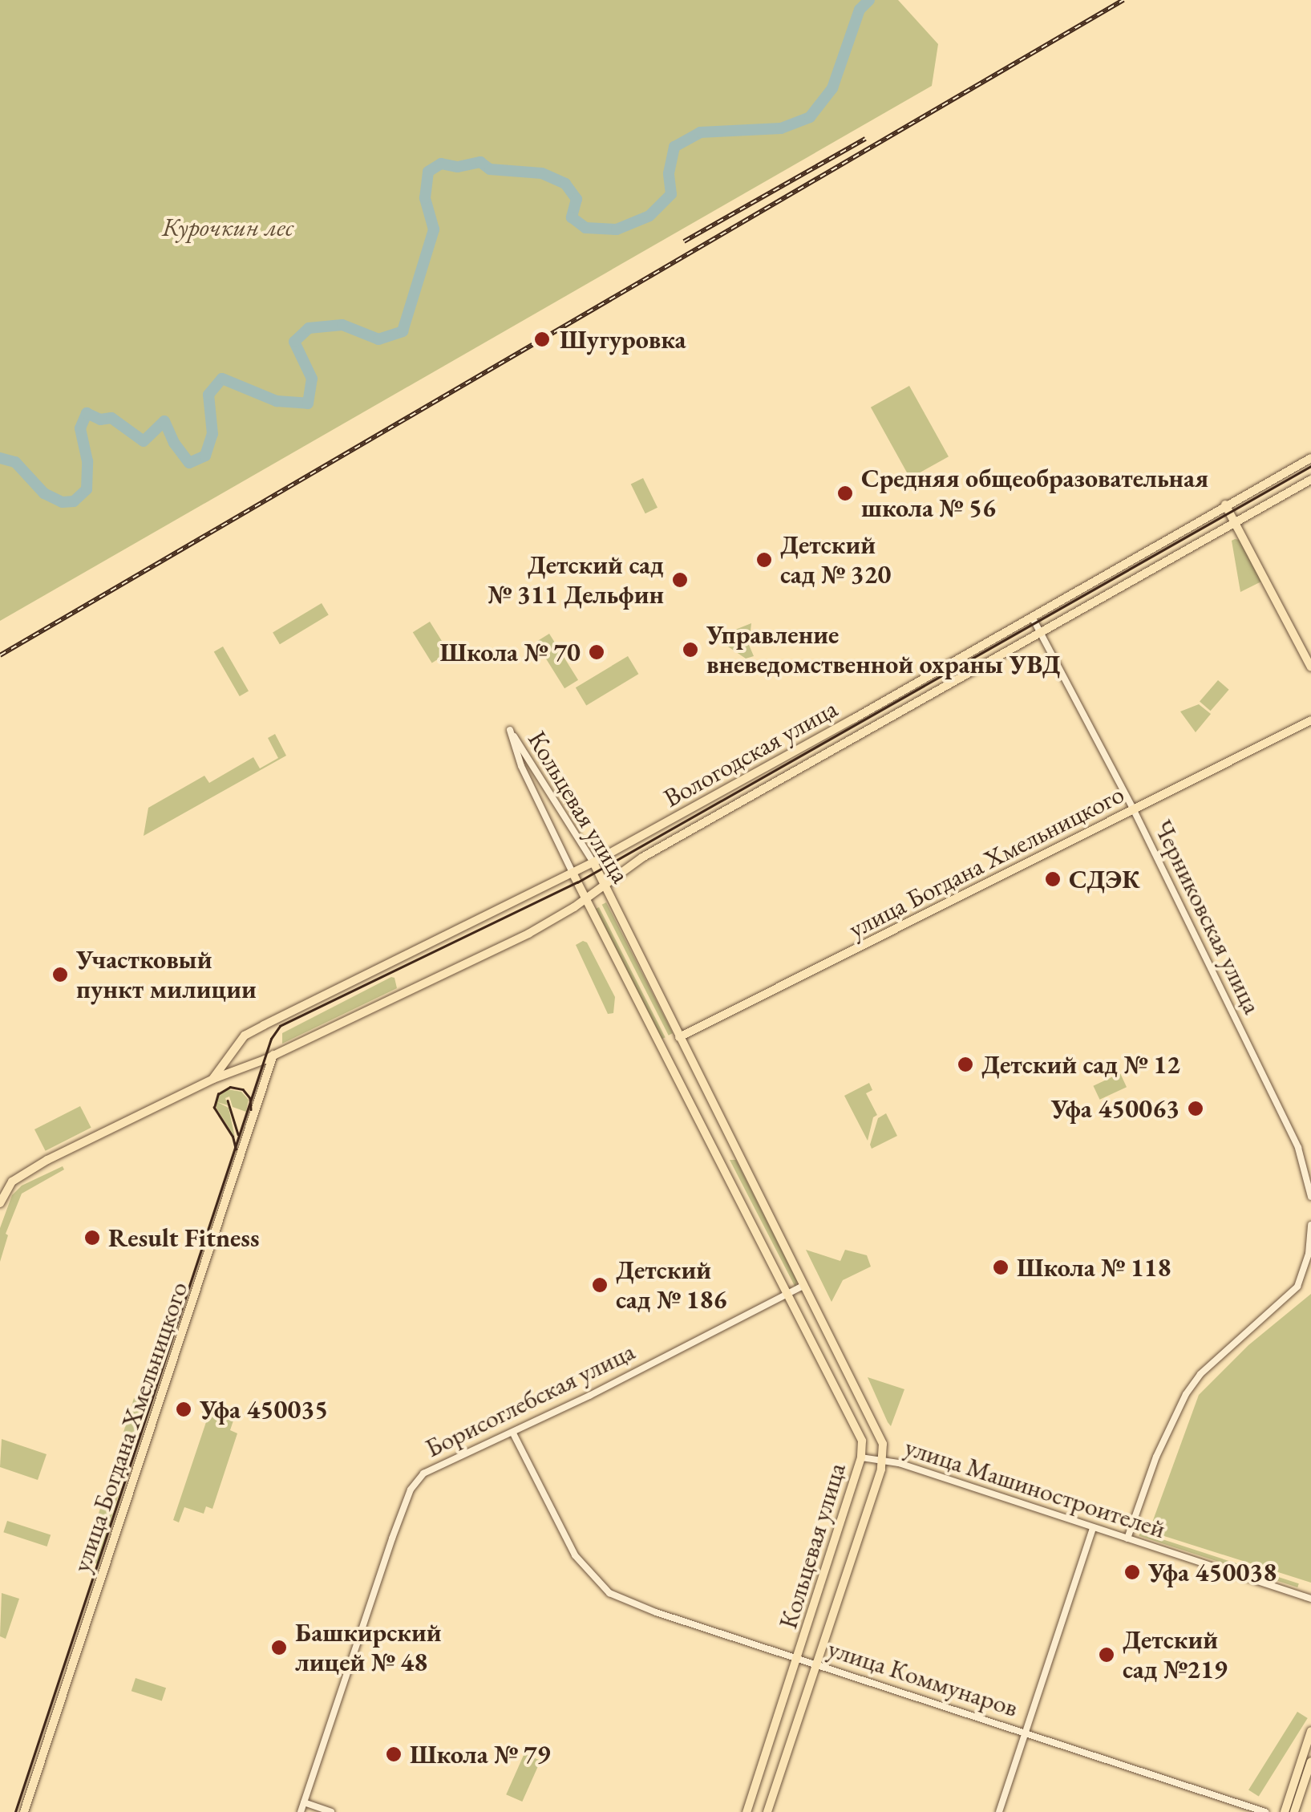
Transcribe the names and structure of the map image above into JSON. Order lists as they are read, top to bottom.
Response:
{
  "streets": {
    "main road": ["Вологодская улица", "Кольцевая улица", "улица Богдана Хмельницкого"],
    "street": [
      "Черниковская улица",
      "Борисоглебская улица",
      "улица Машиностроителей",
      "улица Коммунаров"
    ]
  },
  "crossings": [
    ["Вологодская улица", "Кольцевая улица"],
    ["Вологодская улица", "улица Богдана Хмельницкого"],
    ["Вологодская улица", "Черниковская улица"],
    ["Кольцевая улица", "улица Богдана Хмельницкого"],
    ["Кольцевая улица", "Борисоглебская улица"],
    ["Кольцевая улица", "улица Машиностроителей"],
    ["Кольцевая улица", "улица Коммунаров"],
    ["улица Богдана Хмельницкого", "Черниковская улица"],
    ["Борисоглебская улица", "улица Коммунаров"]
  ],
  "parks": ["Курочкин лес"],
  "places": [
    "Шугуровка",
    "Средняя общеобразовательная школа № 56",
    "Детский сад № 320",
    "Детский сад № 311 Дельфин",
    "Управление вневедомственной охраны УВД",
    "Школа № 70",
    "СДЭК",
    "Участковый пункт милиции",
    "Детский сад № 12",
    "Уфа 450063",
    "Result Fitness",
    "Школа № 118",
    "Детский сад № 186",
    "Уфа 450035",
    "Уфа 450038",
    "Башкирский лицей № 48",
    "Детский сад №219",
    "Школа № 79"
  ]
}
